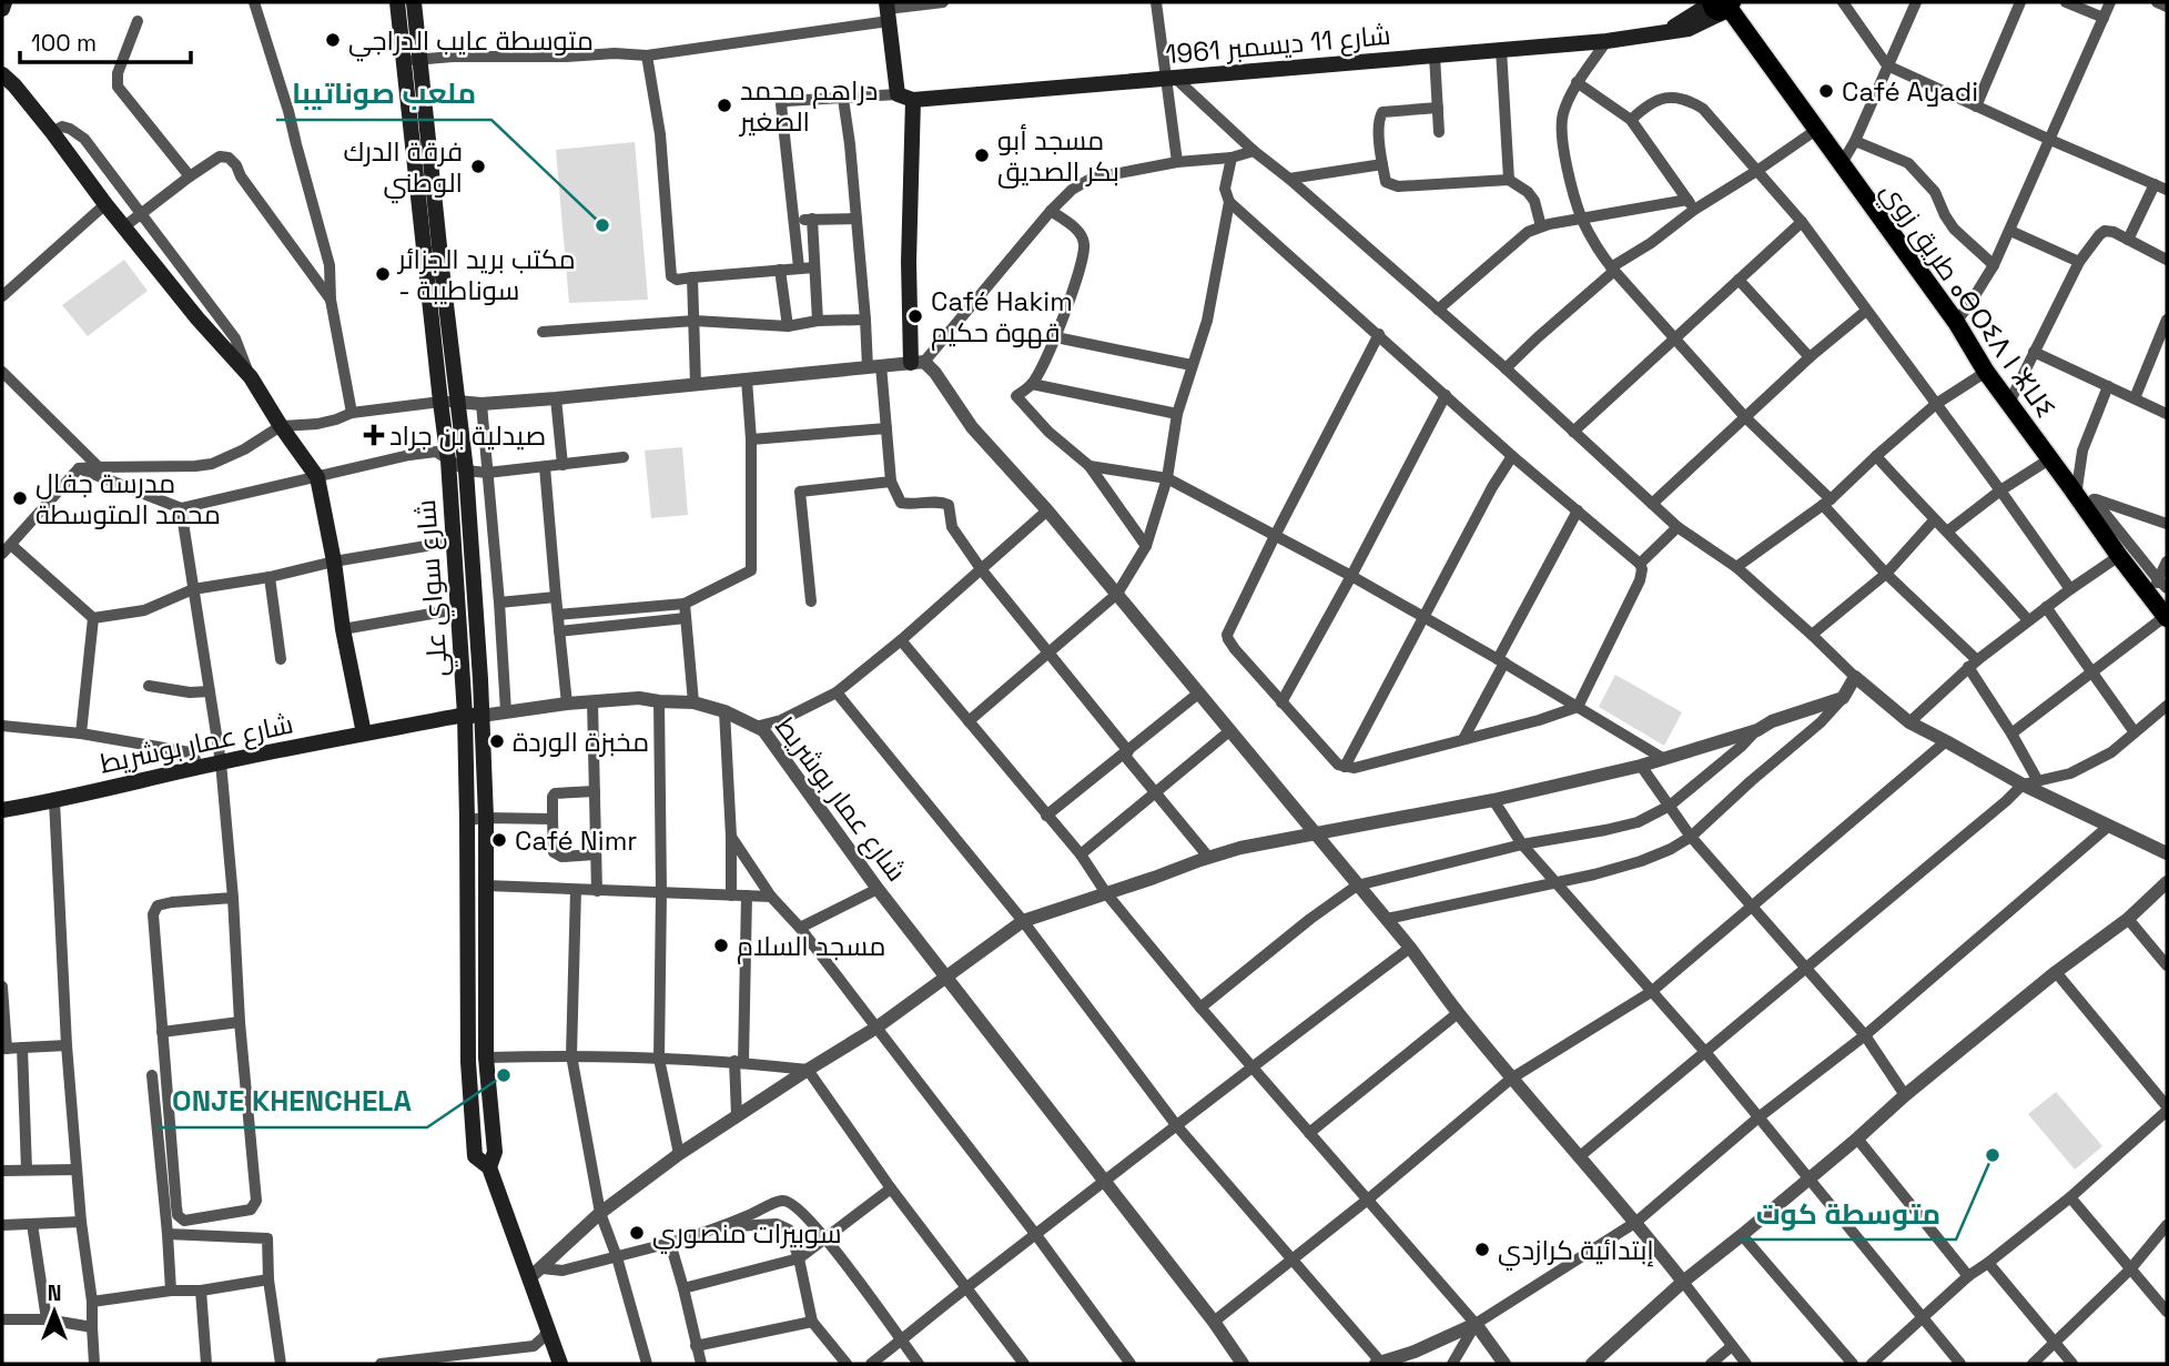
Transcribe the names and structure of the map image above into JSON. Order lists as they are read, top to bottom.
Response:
{
  "streets": {
    "main road": [
      "شارع 11 ديسمبر 1961",
      "طريق زوي ⴰⴱⵔⵉⴷ ⵏ ⵣⵡⵉ",
      "شارع سواي علي",
      "شارع عمار بوشريط"
    ]
  },
  "crossings": [
    ["شارع 11 ديسمبر 1961", "طريق زوي ⴰⴱⵔⵉⴷ ⵏ ⵣⵡⵉ"],
    ["شارع سواي علي", "شارع عمار بوشريط"]
  ],
  "places": {
    "other": [
      "متوسطة عايب الدراجي",
      "Café Ayadi",
      "دراهم محمد الصغير",
      "مسجد أبو بكر الصديق",
      "فرقة الدرك الوطني",
      "ملعب صوناتيبا",
      "مكتب بريد الجزائر - سوناطيبة",
      "Café Hakim قهوة حكيم",
      "مدرسة جفال محمد المتوسطة",
      "مخبزة الوردة",
      "Café Nimr",
      "مسجد السلام",
      "ONJE KHENCHELA",
      "متوسطة كوت",
      "سوبيرات منصوري",
      "إبتدائية كرازدي"
    ],
    "health": ["صيدلية بن جراد"]
  },
  "scale_bar": "100 m",
  "north": "top"
}
